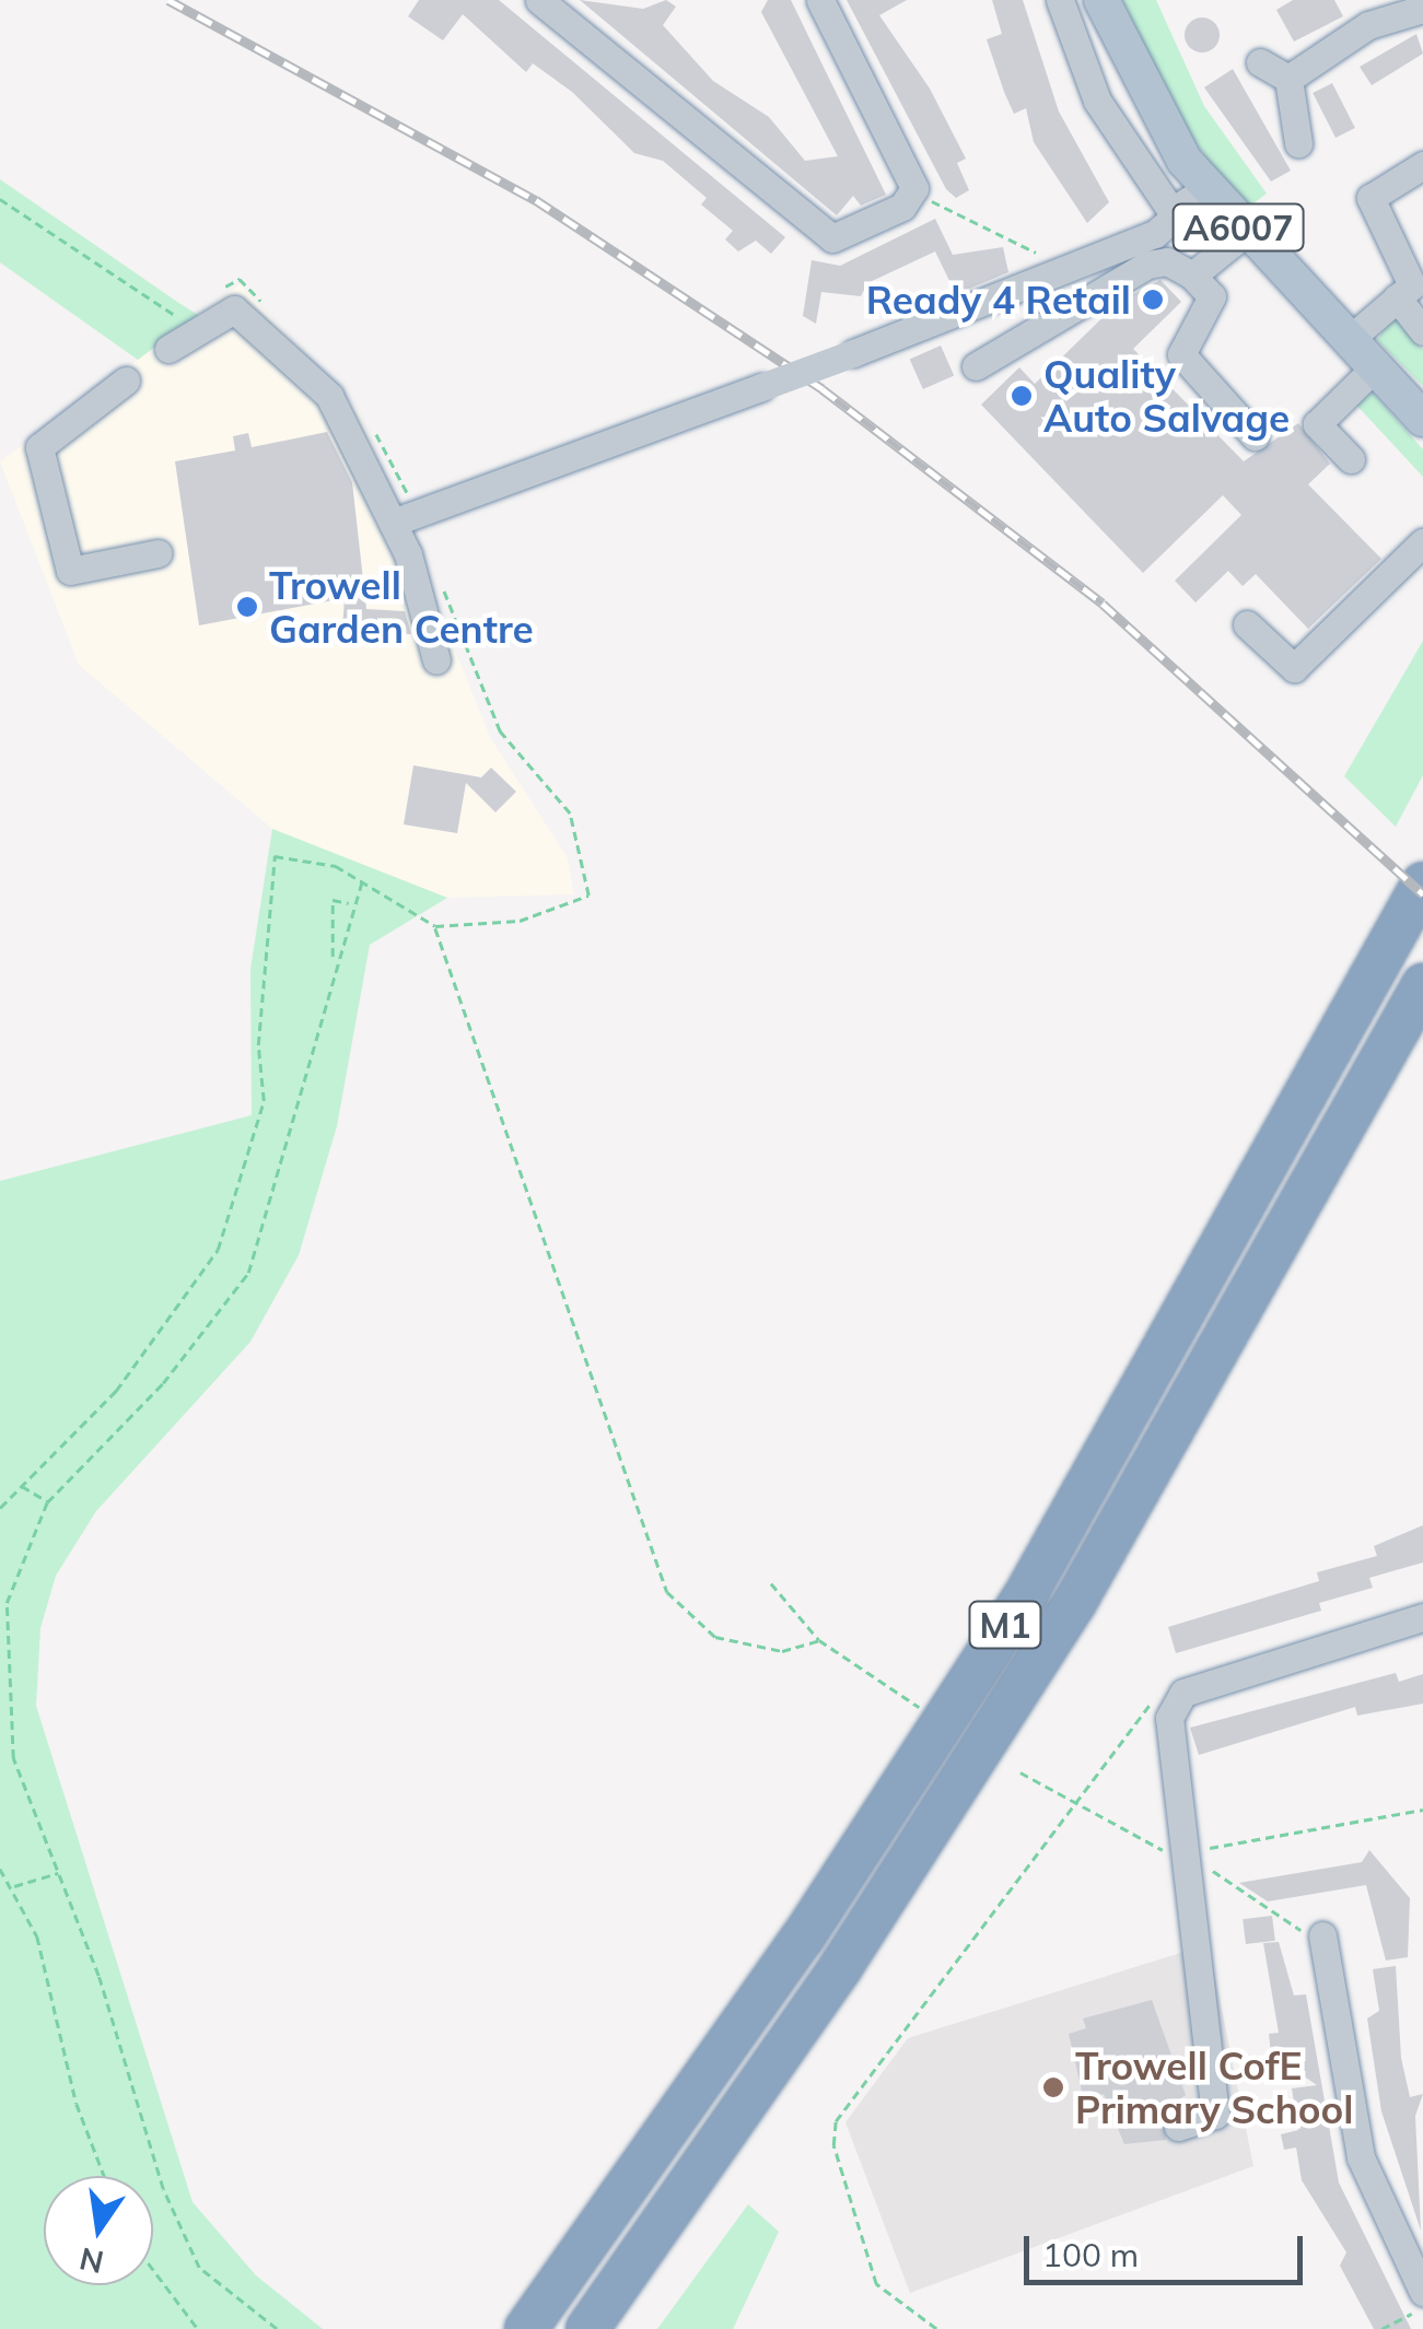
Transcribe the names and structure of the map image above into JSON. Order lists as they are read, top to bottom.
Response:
{
  "streets": {
    "highway": ["M1"],
    "main road": ["A6007"]
  },
  "places": [
    "Ready 4 Retail",
    "Quality Auto Salvage",
    "Trowell Garden Centre",
    "Trowell CofE Primary School"
  ],
  "scale_bar": "100 m",
  "north": "bottom"
}
